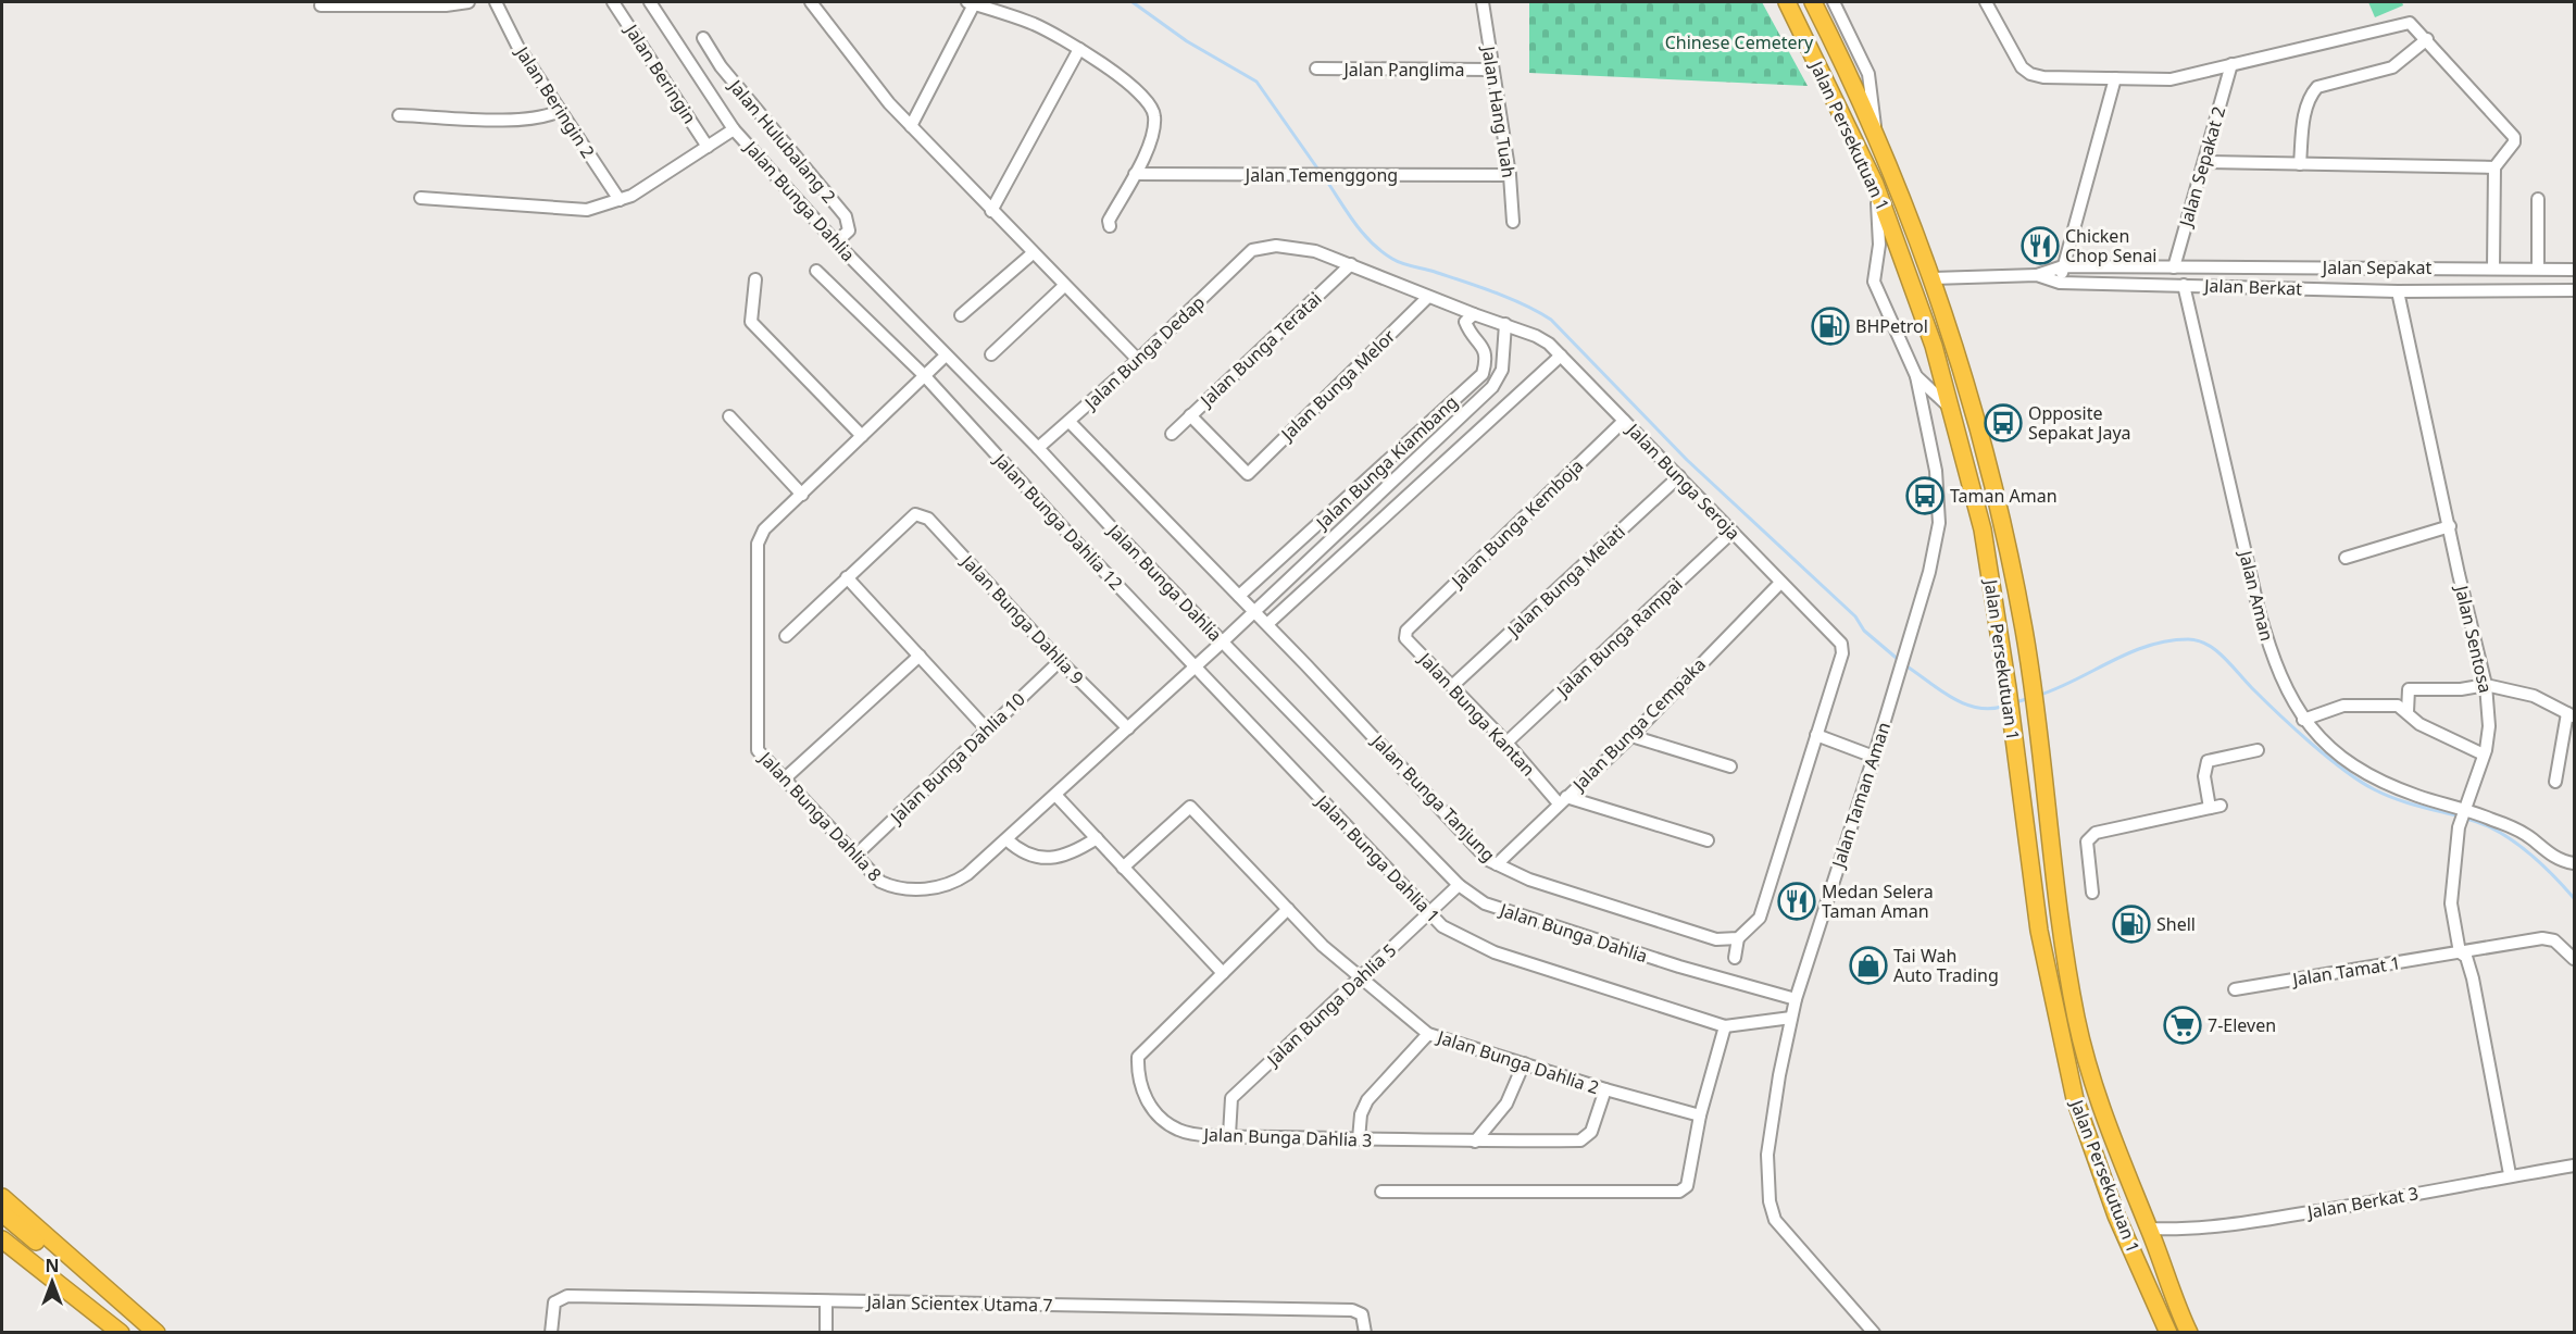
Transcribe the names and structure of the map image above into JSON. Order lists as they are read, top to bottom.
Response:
{
  "streets": {
    "highway": ["Jalan Persekutuan 1"],
    "street": [
      "Jalan Panglima",
      "Jalan Beringin",
      "Jalan Beringin 2",
      "Jalan Hang Tuah",
      "Jalan Hulubalang 2",
      "Jalan Sepakat 2",
      "Jalan Temenggong",
      "Jalan Bunga Dahlia",
      "Jalan Sepakat",
      "Jalan Berkat",
      "Jalan Bunga Teratai",
      "Jalan Bunga Dedap",
      "Jalan Bunga Melor",
      "Jalan Bunga Kiambang",
      "Jalan Bunga Seroja",
      "Jalan Bunga Dahlia 12",
      "Jalan Bunga Kemboja",
      "Jalan Bunga Melati",
      "Jalan Aman",
      "Jalan Bunga Dahlia 9",
      "Jalan Bunga Rampai",
      "Jalan Sentosa",
      "Jalan Bunga Kantan",
      "Jalan Bunga Cempaka",
      "Jalan Bunga Dahlia 10",
      "Jalan Taman Aman",
      "Jalan Bunga Tanjung",
      "Jalan Bunga Dahlia 8",
      "Jalan Bunga Dahlia 1",
      "Jalan Tamat 1",
      "Jalan Bunga Dahlia 5",
      "Jalan Bunga Dahlia 2",
      "Jalan Bunga Dahlia 3",
      "Jalan Berkat 3",
      "Jalan Scientex Utama 7"
    ]
  },
  "crossings": [
    ["Jalan Panglima", "Jalan Hang Tuah"],
    ["Jalan Hang Tuah", "Jalan Temenggong"],
    ["Jalan Persekutuan 1", "Jalan Berkat"],
    ["Jalan Persekutuan 1", "Jalan Berkat 3"],
    ["Jalan Hulubalang 2", "Jalan Bunga Dahlia"],
    ["Jalan Sepakat 2", "Jalan Sepakat"],
    ["Jalan Bunga Dahlia", "Jalan Bunga Dedap"],
    ["Jalan Bunga Dahlia", "Jalan Taman Aman"],
    ["Jalan Bunga Dahlia", "Jalan Bunga Dahlia 8"],
    ["Jalan Bunga Dahlia", "Jalan Bunga Dahlia 5"],
    ["Jalan Sepakat", "Jalan Berkat"],
    ["Jalan Berkat", "Jalan Aman"],
    ["Jalan Berkat", "Jalan Sentosa"],
    ["Jalan Bunga Teratai", "Jalan Bunga Melor"],
    ["Jalan Bunga Teratai", "Jalan Bunga Seroja"],
    ["Jalan Bunga Dedap", "Jalan Bunga Seroja"],
    ["Jalan Bunga Dedap", "Jalan Bunga Tanjung"],
    ["Jalan Bunga Melor", "Jalan Bunga Seroja"],
    ["Jalan Bunga Kiambang", "Jalan Bunga Seroja"],
    ["Jalan Bunga Kiambang", "Jalan Bunga Tanjung"],
    ["Jalan Bunga Seroja", "Jalan Bunga Kemboja"],
    ["Jalan Bunga Seroja", "Jalan Bunga Melati"],
    ["Jalan Bunga Seroja", "Jalan Bunga Rampai"],
    ["Jalan Bunga Seroja", "Jalan Bunga Cempaka"],
    ["Jalan Bunga Seroja", "Jalan Bunga Tanjung"],
    ["Jalan Bunga Seroja", "Jalan Bunga Dahlia 8"],
    ["Jalan Bunga Dahlia 12", "Jalan Bunga Dahlia 8"],
    ["Jalan Bunga Dahlia 12", "Jalan Bunga Dahlia 1"],
    ["Jalan Bunga Kemboja", "Jalan Bunga Kantan"],
    ["Jalan Bunga Melati", "Jalan Bunga Kantan"],
    ["Jalan Aman", "Jalan Sentosa"],
    ["Jalan Bunga Dahlia 9", "Jalan Bunga Dahlia 10"],
    ["Jalan Bunga Dahlia 9", "Jalan Bunga Dahlia 8"],
    ["Jalan Bunga Rampai", "Jalan Bunga Kantan"],
    ["Jalan Sentosa", "Jalan Tamat 1"],
    ["Jalan Sentosa", "Jalan Berkat 3"],
    ["Jalan Bunga Kantan", "Jalan Bunga Cempaka"],
    ["Jalan Bunga Cempaka", "Jalan Bunga Tanjung"],
    ["Jalan Bunga Dahlia 10", "Jalan Bunga Dahlia 8"],
    ["Jalan Taman Aman", "Jalan Bunga Dahlia 1"],
    ["Jalan Bunga Tanjung", "Jalan Bunga Dahlia 8"],
    ["Jalan Bunga Dahlia 8", "Jalan Bunga Dahlia 1"],
    ["Jalan Bunga Dahlia 1", "Jalan Bunga Dahlia 5"],
    ["Jalan Bunga Dahlia 5", "Jalan Bunga Dahlia 2"],
    ["Jalan Bunga Dahlia 5", "Jalan Bunga Dahlia 3"],
    ["Jalan Bunga Dahlia 2", "Jalan Bunga Dahlia 3"]
  ],
  "parks": ["Chinese Cemetery"],
  "places": {
    "restaurant": ["Chicken Chop Senai", "Medan Selera Taman Aman"],
    "fuel station": ["BHPetrol", "Shell"],
    "bus stop": ["Opposite Sepakat Jaya", "Taman Aman"],
    "shop": ["Tai Wah Auto Trading"],
    "supermarket": ["7-Eleven"]
  },
  "north": "top"
}
